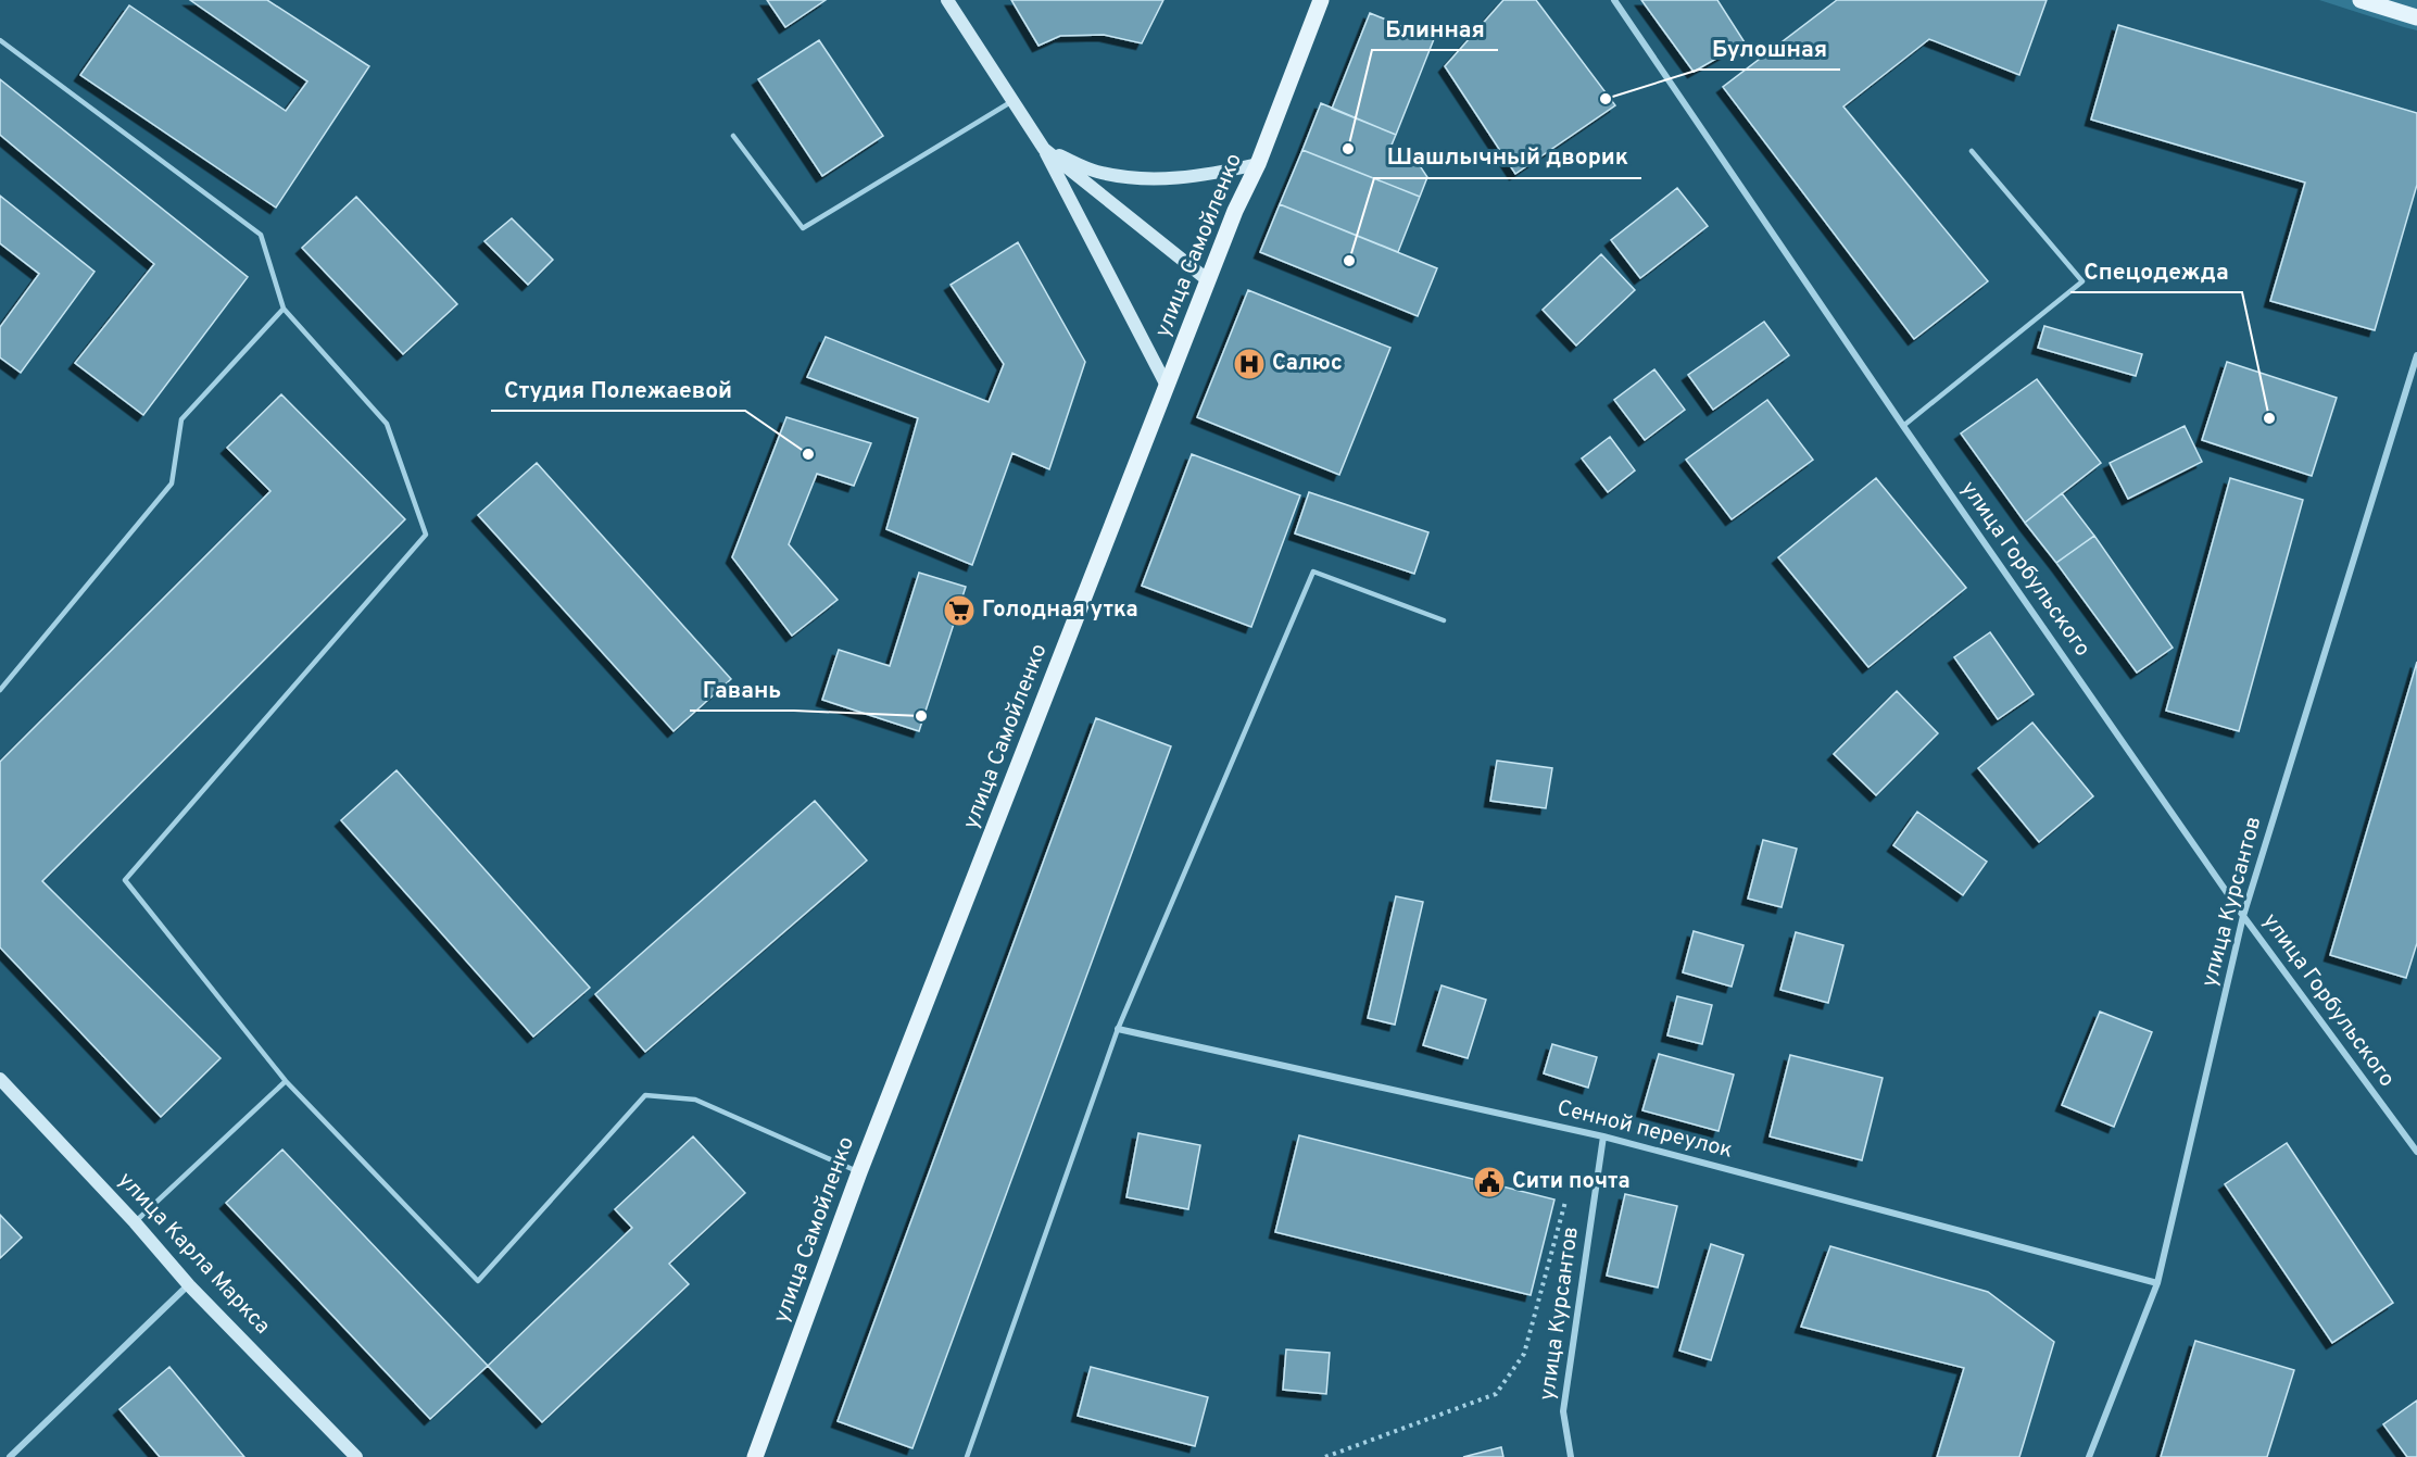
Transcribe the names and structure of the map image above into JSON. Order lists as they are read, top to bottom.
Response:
{
  "streets": {
    "main road": ["улица Самойленко", "улица Карла Маркса"],
    "street": ["улица Горбульского", "улица Курсантов", "Сенной переулок"]
  },
  "crossings": [
    ["улица Горбульского", "улица Курсантов"],
    ["улица Курсантов", "Сенной переулок"]
  ],
  "places": {
    "other": [
      "Булошная",
      "Блинная",
      "Шашлычный дворик",
      "Спецодежда",
      "Студия Полежаевой",
      "Гавань"
    ],
    "hospital": ["Салюс"],
    "supermarket": ["Голодная утка"],
    "public building": ["Сити почта"]
  }
}
